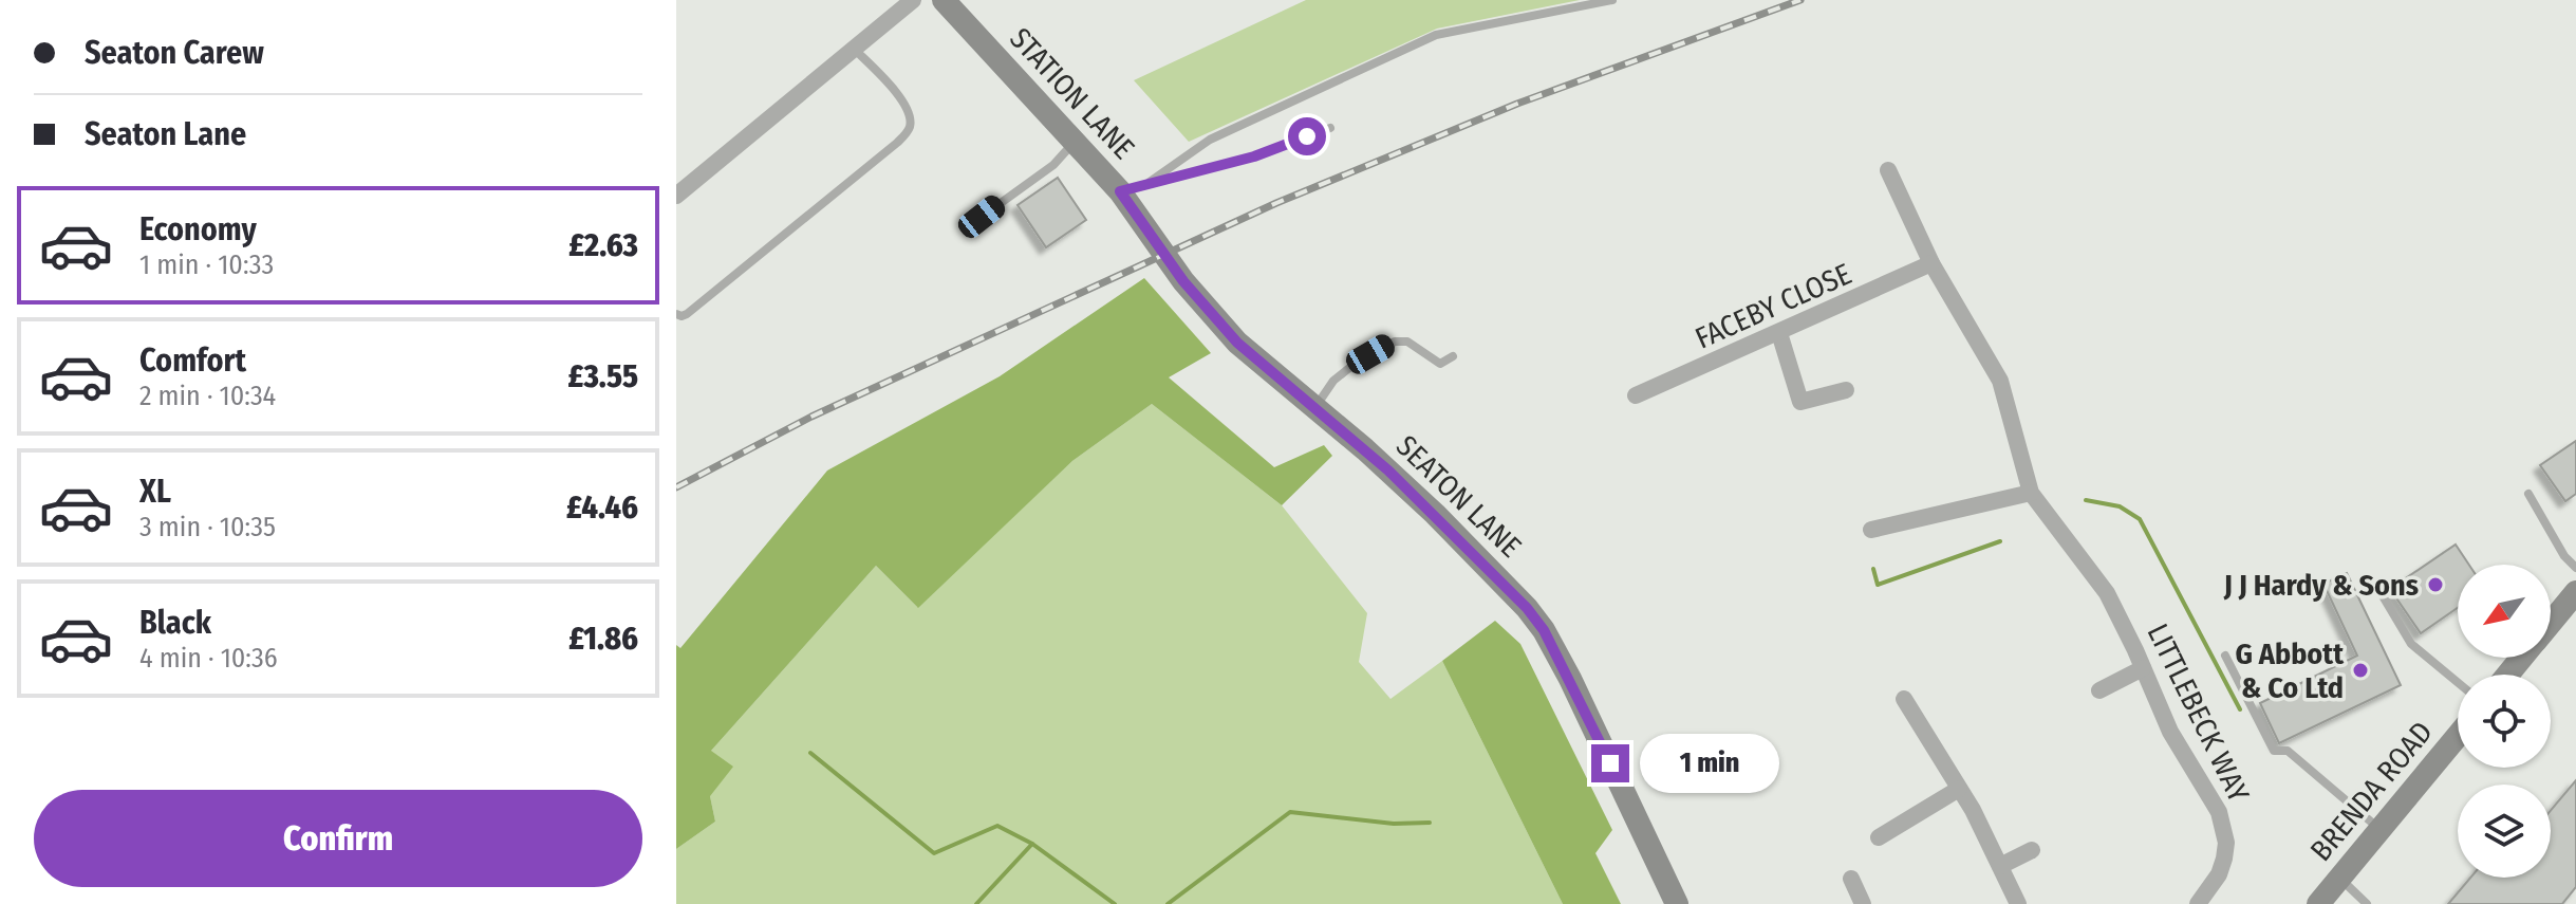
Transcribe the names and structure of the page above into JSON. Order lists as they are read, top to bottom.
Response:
{
  "streets": {
    "main road": ["STATION LANE", "SEATON LANE", "BRENDA ROAD"],
    "street": ["FACEBY CLOSE", "LITTLEBECK WAY"]
  },
  "crossings": [
    ["STATION LANE", "SEATON LANE"]
  ],
  "places": ["J J Hardy & Sons", "G Abbott & Co Ltd"],
  "north": "bottom left",
  "page": {
    "banner": ["Seaton Carew", "Seaton Lane"],
    "list": [
      {
        "name": "Economy",
        "note": "1 min · 10:33",
        "value": "£2.63"
      },
      {
        "name": "Comfort",
        "note": "2 min · 10:34",
        "value": "£3.55"
      },
      {
        "name": "XL",
        "note": "3 min · 10:35",
        "value": "£4.46"
      },
      {
        "name": "Black",
        "note": "4 min · 10:36",
        "value": "£1.86"
      }
    ],
    "bubble": "1 min",
    "buttons": "Confirm"
  }
}
